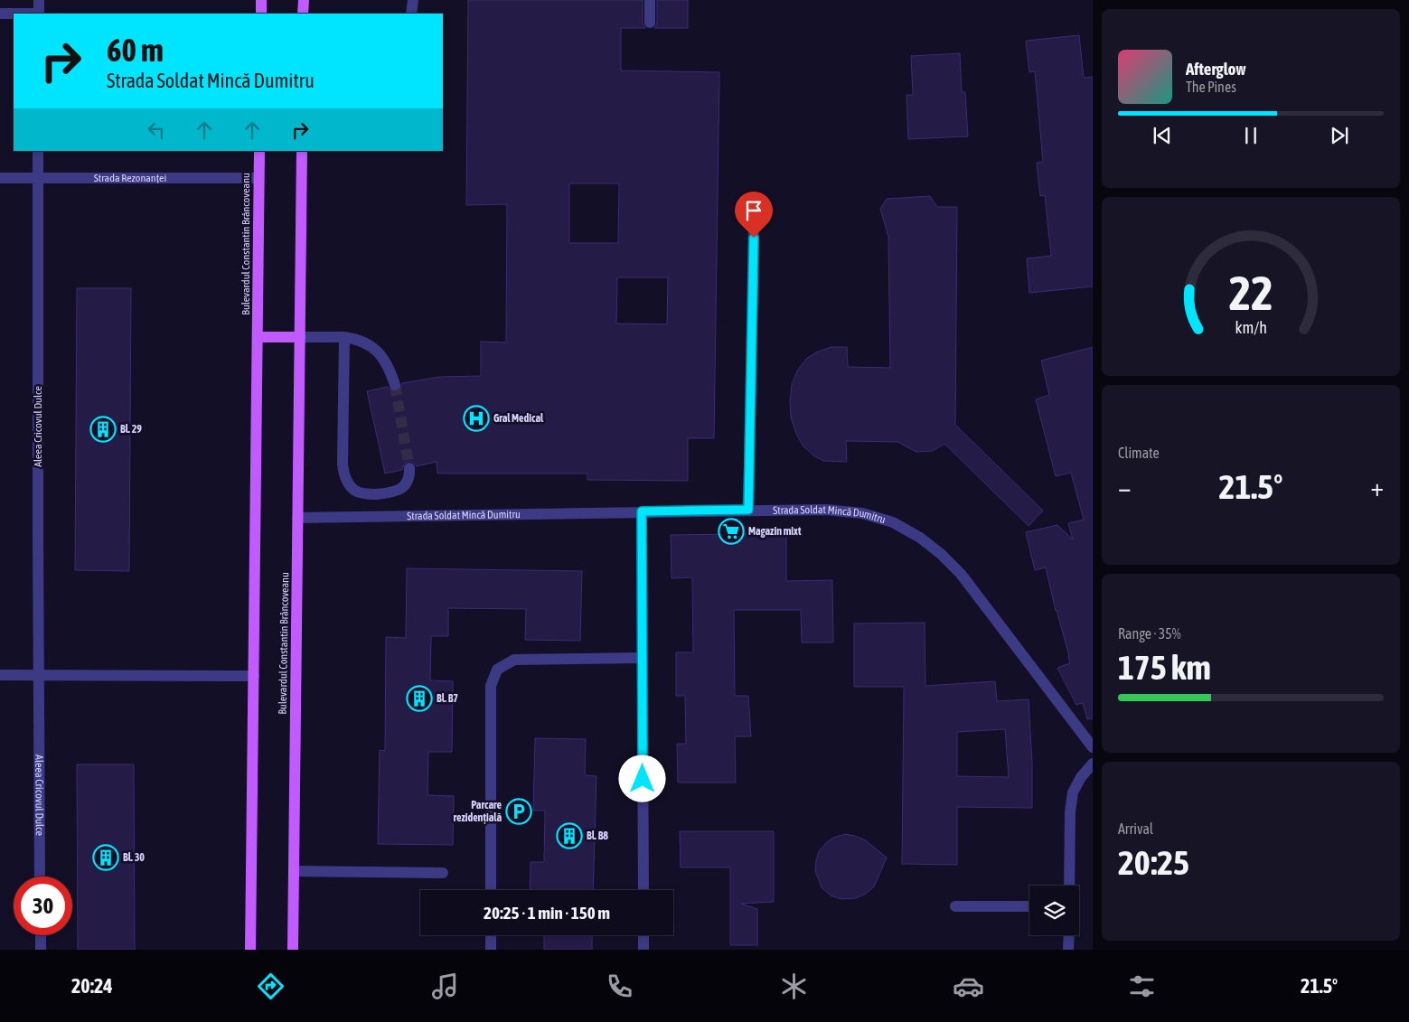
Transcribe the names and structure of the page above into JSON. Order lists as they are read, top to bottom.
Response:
{
  "streets": {
    "main road": ["Bulevardul Constantin Brâncoveanu"],
    "street": ["Strada Rezonanței", "Aleea Cricovul Dulce", "Strada Soldat Mincă Dumitru"]
  },
  "crossings": [
    ["Strada Rezonanței", "Bulevardul Constantin Brâncoveanu"],
    ["Strada Rezonanței", "Aleea Cricovul Dulce"],
    ["Bulevardul Constantin Brâncoveanu", "Strada Soldat Mincă Dumitru"]
  ],
  "places": {
    "hospital": ["Gral Medical"],
    "building": [
      "Bl. 29",
      "Bl. B7",
      "Bl. B8",
      "Bl. 30"
    ],
    "supermarket": ["Magazin mixt"],
    "parking": ["Parcare rezidențială"]
  },
  "page": {
    "turn": ["60 m", "Strada Soldat Mincă Dumitru"],
    "song": ["Afterglow", "The Pines"],
    "tile": [
      "Climate",
      ["Range · 35%", "175 km"],
      ["Arrival", "20:25"]
    ],
    "heat": ["−", "21.5°", "+"],
    "limit": "30",
    "trip": "20:25 · 1 min · 150 m",
    "tabs": ["20:24", "21.5°"],
    "gauge": ["22", "km/h"]
  }
}
